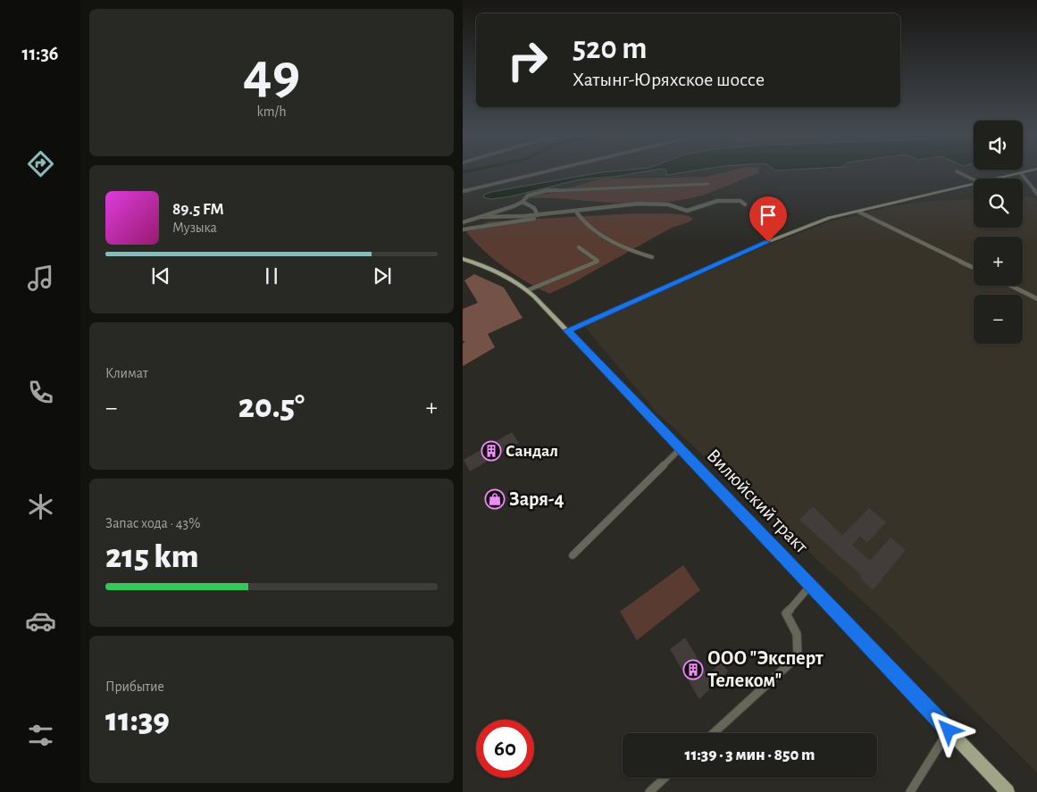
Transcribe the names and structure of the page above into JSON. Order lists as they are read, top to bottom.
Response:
{
  "streets": {
    "main road": ["Вилюйский тракт"]
  },
  "places": {
    "building": ["Сандал", "ООО \"Эксперт Телеком\""],
    "shop": ["Заря-4"]
  },
  "page": {
    "tabs": "11:36",
    "tile": [
      ["49", "km/h"],
      "Климат",
      ["Запас хода · 43%", "215 km"],
      ["Прибытие", "11:39"]
    ],
    "turn": ["520 m", "Хатынг-Юряхское шоссе"],
    "map_buttons": ["+", "−"],
    "song": ["89.5 FM", "Музыка"],
    "heat": ["−", "20.5°", "+"],
    "limit": "60",
    "trip": "11:39 · 3 мин · 850 m"
  }
}
